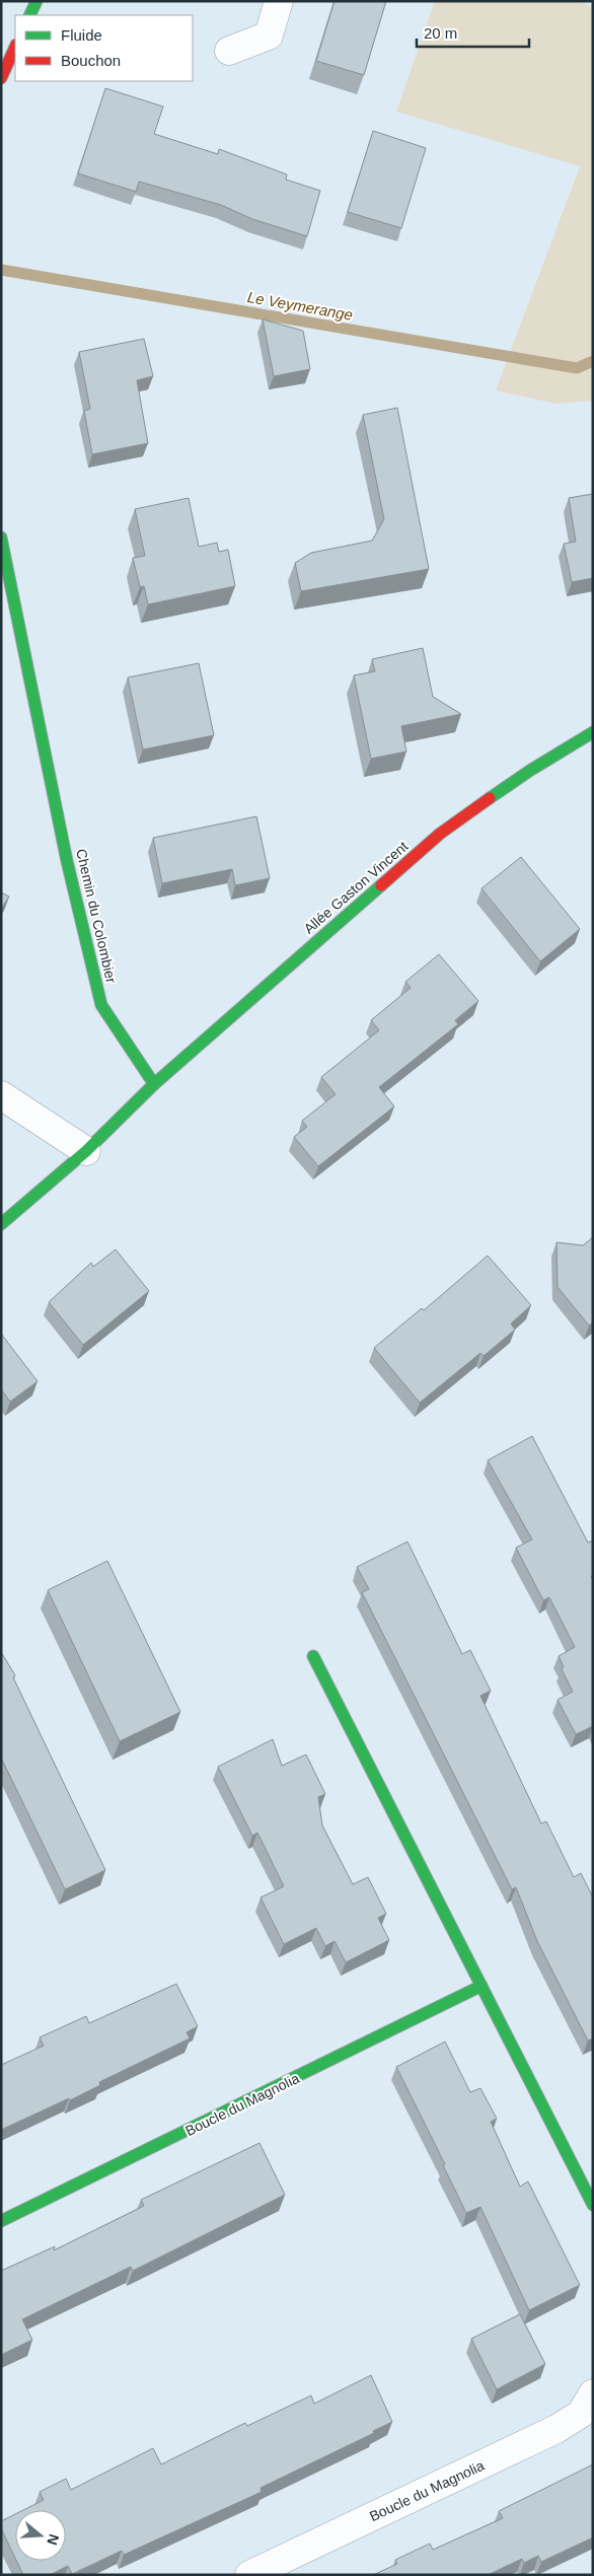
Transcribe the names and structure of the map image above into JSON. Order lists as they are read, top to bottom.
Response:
{
  "streets": {
    "street": ["Allée Gaston Vincent", "Chemin du Colombier", "Boucle du Magnolia"]
  },
  "crossings": [
    ["Allée Gaston Vincent", "Chemin du Colombier"]
  ],
  "water": ["Le Veymerange"],
  "legend": ["Fluide", "Bouchon"],
  "scale_bar": "20 m",
  "north": "right"
}
